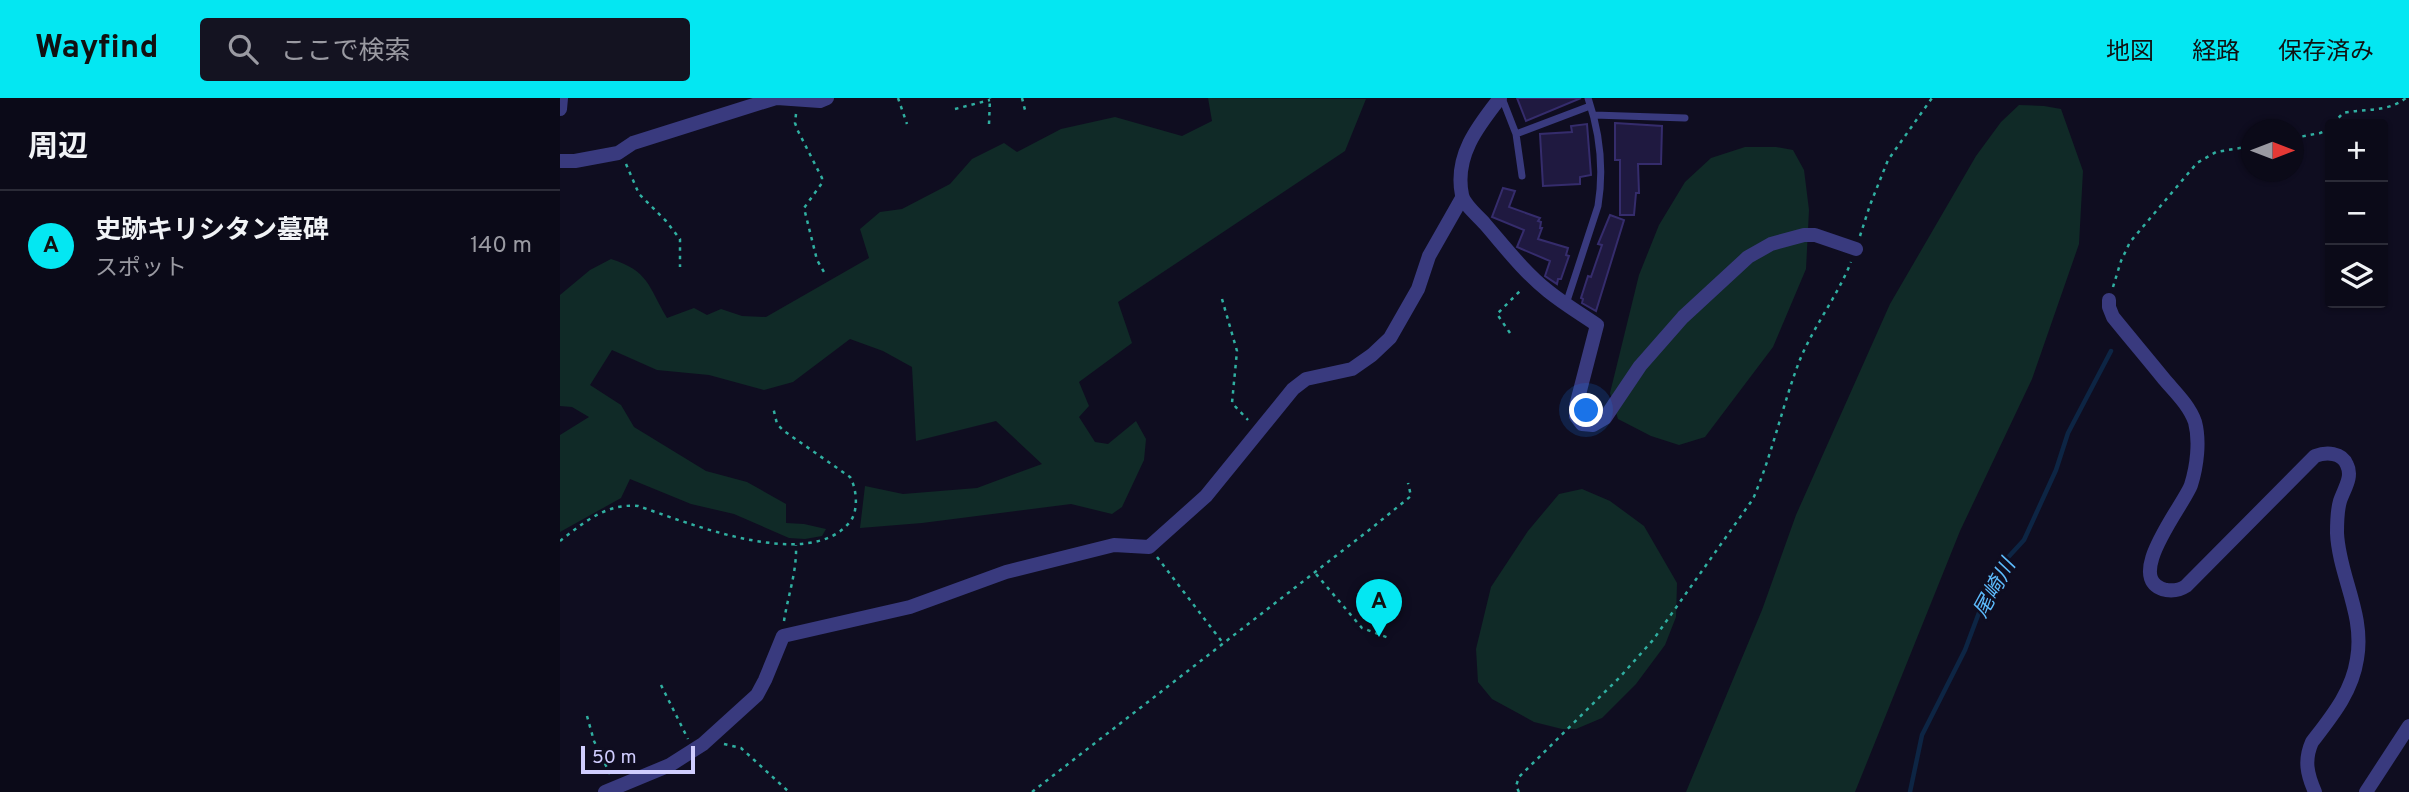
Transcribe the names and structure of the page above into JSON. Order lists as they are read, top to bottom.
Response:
{
  "water": ["尾崎川"],
  "scale_bar": "50 m",
  "north": "right",
  "page": {
    "header": "Wayfind",
    "search": "ここで検索",
    "nav": ["地図", "経路", "保存済み"],
    "heading": "周辺",
    "map_buttons": ["+", "−"],
    "list": [
      {
        "mark": "A",
        "name": "史跡キリシタン墓碑",
        "note": "スポット",
        "value": "140 m"
      }
    ],
    "pins": "A",
    "scale": "50 m"
  }
}
